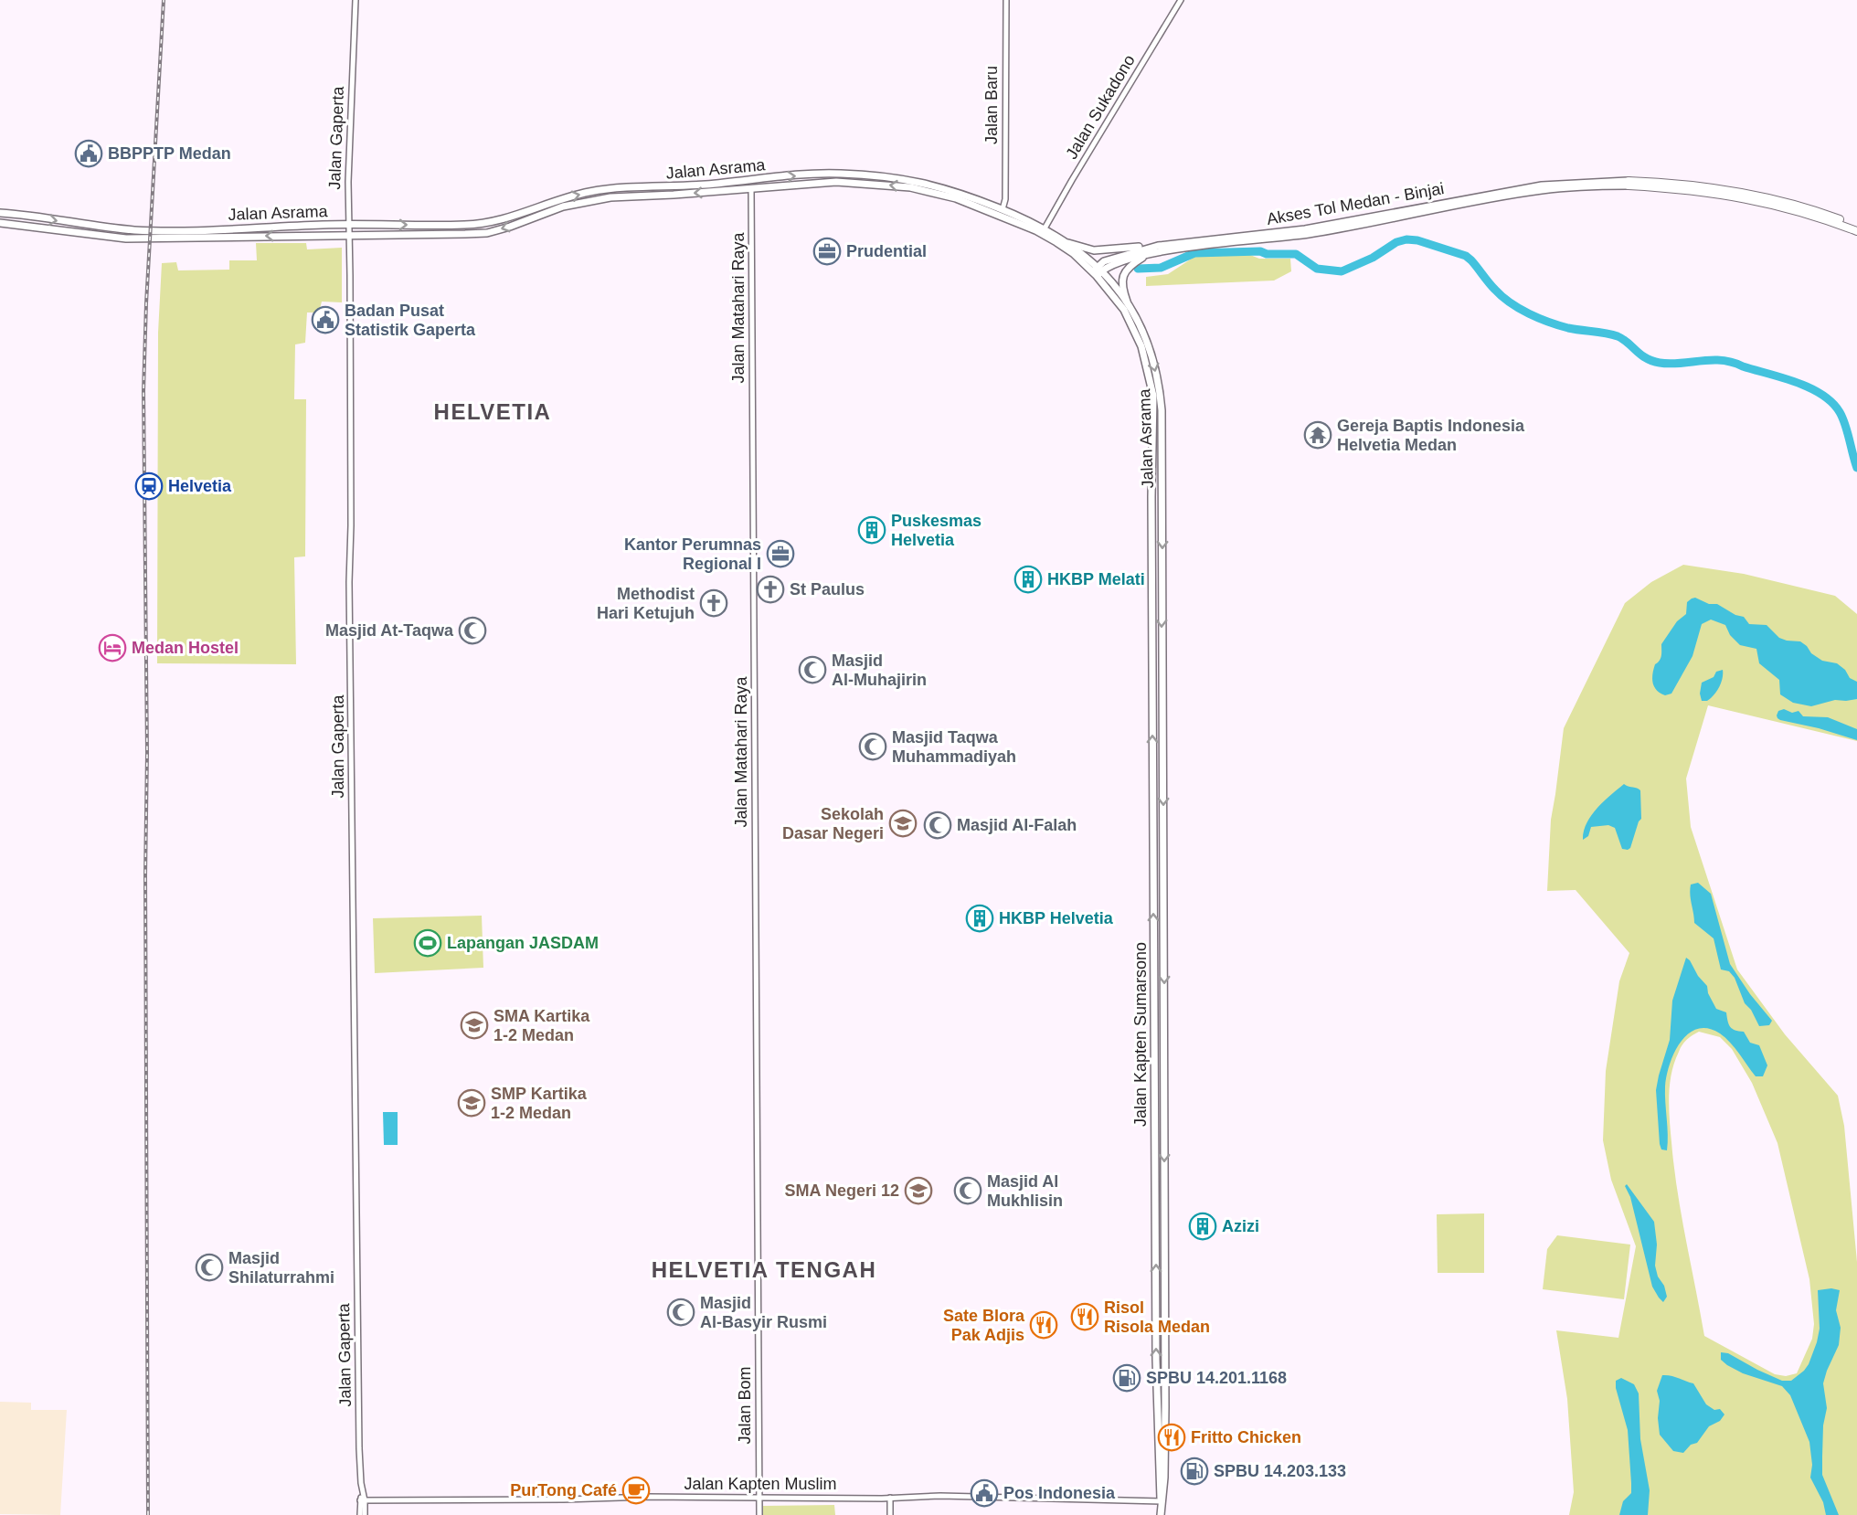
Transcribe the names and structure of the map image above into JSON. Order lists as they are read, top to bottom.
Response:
{
  "streets": {
    "main road": ["Jalan Asrama", "Akses Tol Medan - Binjai", "Jalan Kapten Sumarsono"],
    "street": [
      "Jalan Baru",
      "Jalan Sukadono",
      "Jalan Gaperta",
      "Jalan Matahari Raya",
      "Jalan Bom",
      "Jalan Kapten Muslim"
    ]
  },
  "crossings": [
    ["Jalan Baru", "Jalan Asrama"],
    ["Jalan Sukadono", "Jalan Asrama"],
    ["Jalan Gaperta", "Jalan Asrama"],
    ["Jalan Gaperta", "Jalan Kapten Muslim"],
    ["Jalan Asrama", "Akses Tol Medan - Binjai"],
    ["Jalan Asrama", "Jalan Matahari Raya"],
    ["Jalan Asrama", "Jalan Kapten Sumarsono"],
    ["Jalan Matahari Raya", "Jalan Bom"],
    ["Jalan Kapten Sumarsono", "Jalan Kapten Muslim"],
    ["Jalan Bom", "Jalan Kapten Muslim"]
  ],
  "districts": ["HELVETIA", "HELVETIA TENGAH"],
  "places": {
    "public building": ["BBPPTP Medan", "Badan Pusat Statistik Gaperta", "Pos Indonesia"],
    "office": ["Prudential", "Kantor Perumnas Regional I"],
    "temple": ["Gereja Baptis Indonesia Helvetia Medan"],
    "station": ["Helvetia"],
    "building": [
      "Puskesmas Helvetia",
      "HKBP Melati",
      "HKBP Helvetia",
      "Azizi"
    ],
    "church": ["St Paulus", "Methodist Hari Ketujuh"],
    "mosque": [
      "Masjid At-Taqwa",
      "Masjid Al-Muhajirin",
      "Masjid Taqwa Muhammadiyah",
      "Masjid Al-Falah",
      "Masjid Al Mukhlisin",
      "Masjid Shilaturrahmi",
      "Masjid Al-Basyir Rusmi"
    ],
    "hotel": ["Medan Hostel"],
    "school or university": [
      "Sekolah Dasar Negeri",
      "SMA Kartika 1-2 Medan",
      "SMP Kartika 1-2 Medan",
      "SMA Negeri 12"
    ],
    "sports": ["Lapangan JASDAM"],
    "restaurant": ["Risol Risola Medan", "Sate Blora Pak Adjis", "Fritto Chicken"],
    "fuel station": ["SPBU 14.201.1168", "SPBU 14.203.133"],
    "cafe": ["PurTong Café"]
  }
}
